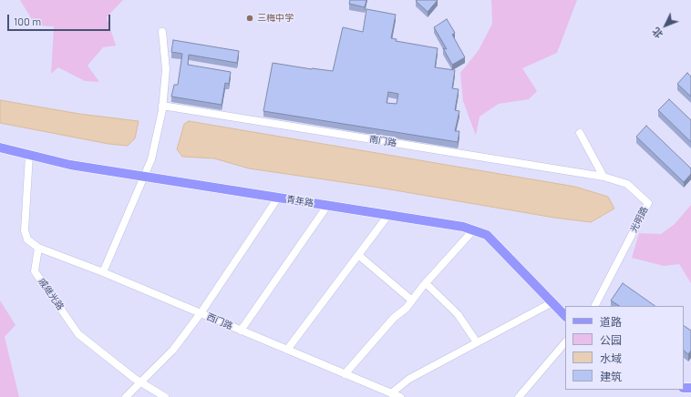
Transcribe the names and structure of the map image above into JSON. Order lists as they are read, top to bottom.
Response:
{
  "streets": {
    "main road": ["青年路"],
    "street": [
      "南门路",
      "光明路",
      "戚继光路",
      "西门路"
    ]
  },
  "crossings": [
    ["南门路", "光明路"],
    ["戚继光路", "西门路"]
  ],
  "places": ["三梅中学"],
  "legend": [
    "道路",
    "公园",
    "水域",
    "建筑"
  ],
  "scale_bar": "100 m",
  "north": "bottom left"
}
